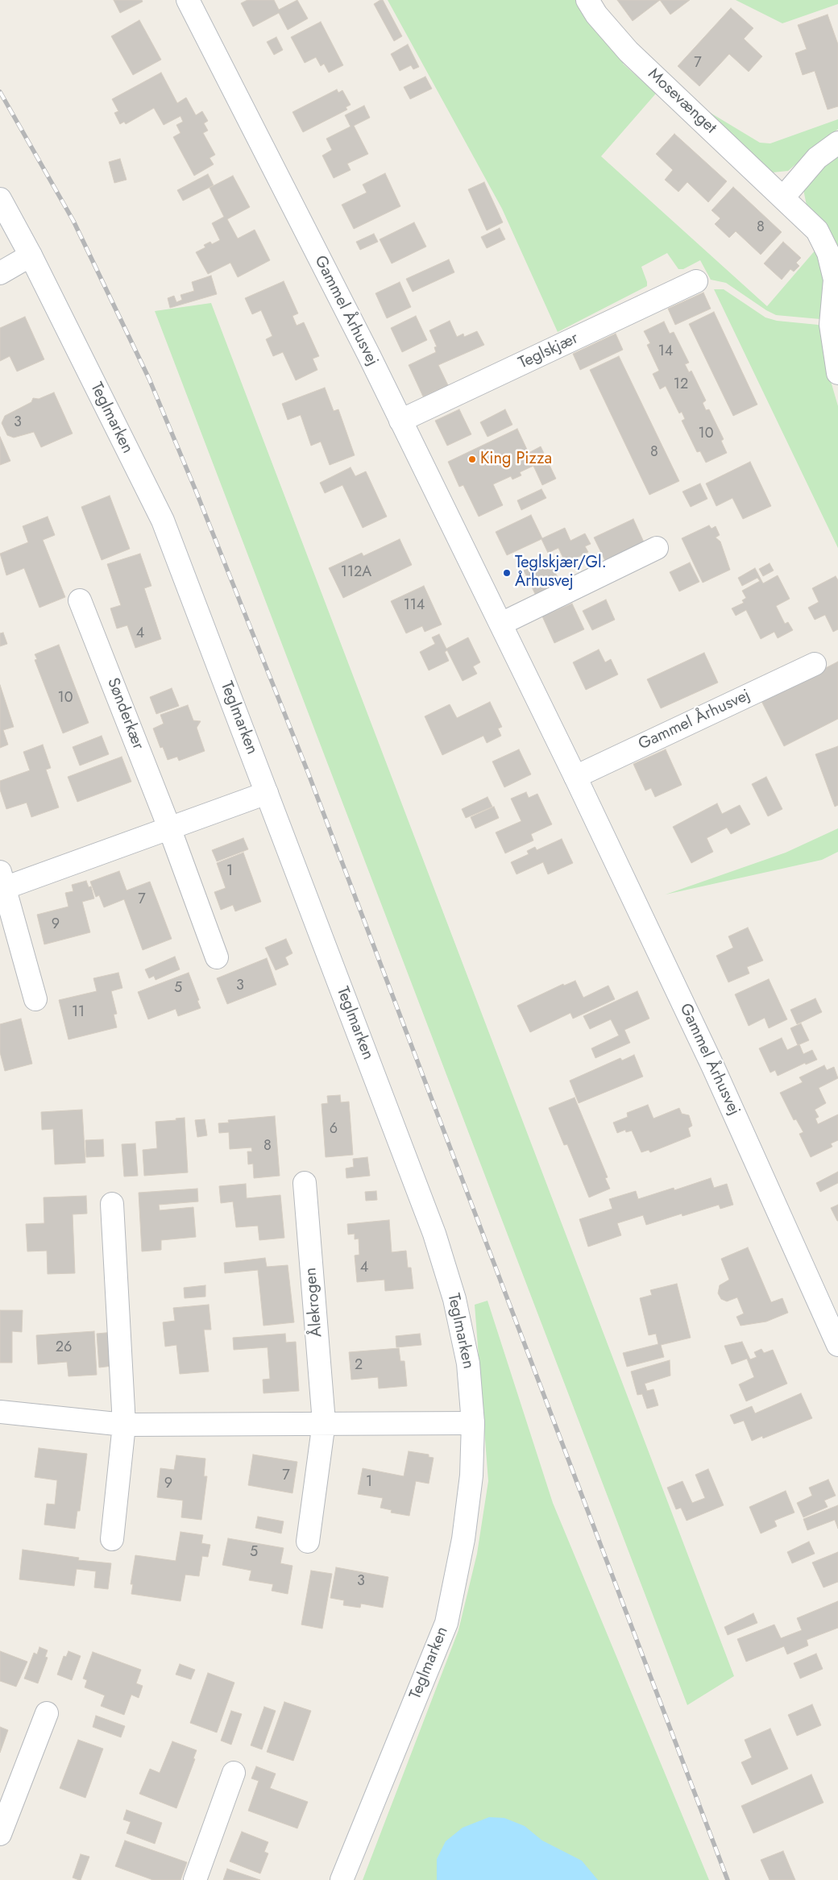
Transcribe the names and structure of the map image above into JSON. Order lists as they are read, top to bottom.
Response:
{
  "streets": {
    "street": [
      "Mosevænget",
      "Gammel Århusvej",
      "Teglskjær",
      "Teglmarken",
      "Sønderkær",
      "Ålekrogen"
    ]
  },
  "crossings": [
    ["Gammel Århusvej", "Teglskjær"]
  ],
  "places": ["King Pizza", "Teglskjær/Gl. Århusvej"],
  "house_numbers": [
    "7",
    "8",
    "14",
    "12",
    "3",
    "10",
    "8",
    "112A",
    "114",
    "4",
    "10",
    "1",
    "7",
    "9",
    "3",
    "5",
    "11",
    "6",
    "8",
    "4",
    "26",
    "2",
    "7",
    "1",
    "9",
    "5",
    "3"
  ]
}
